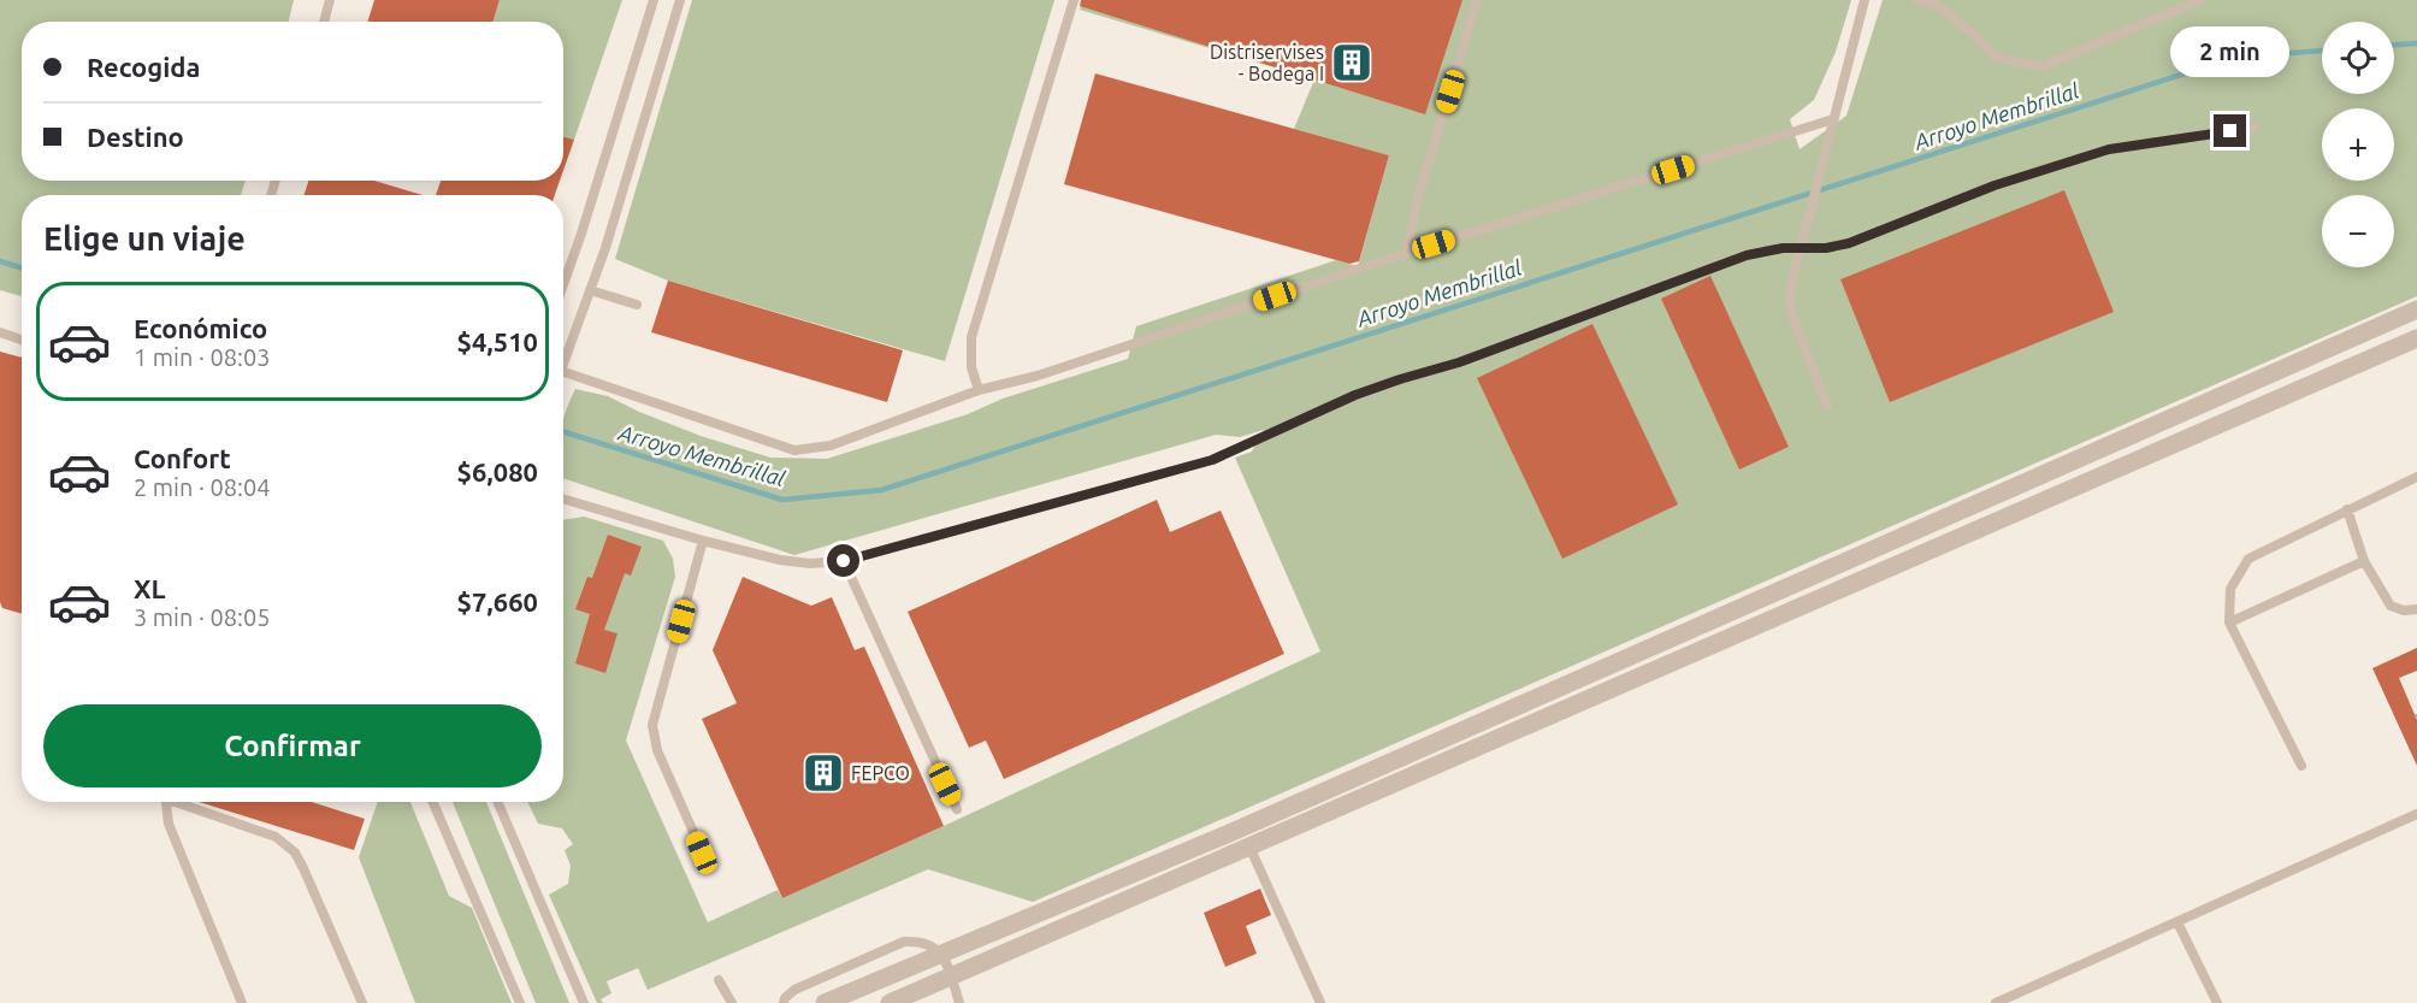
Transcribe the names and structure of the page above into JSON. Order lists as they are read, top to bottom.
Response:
{
  "water": ["Arroyo Membrillal"],
  "places": {
    "building": ["Distriservises - Bodega I", "FEPCO"]
  },
  "page": {
    "map_buttons": ["+", "−"],
    "banner": ["Recogida", "Destino"],
    "bubble": "2 min",
    "heading": "Elige un viaje",
    "list": [
      {
        "name": "Económico",
        "note": "1 min · 08:03",
        "value": "$4,510"
      },
      {
        "name": "Confort",
        "note": "2 min · 08:04",
        "value": "$6,080"
      },
      {
        "name": "XL",
        "note": "3 min · 08:05",
        "value": "$7,660"
      }
    ],
    "buttons": "Confirmar"
  }
}
